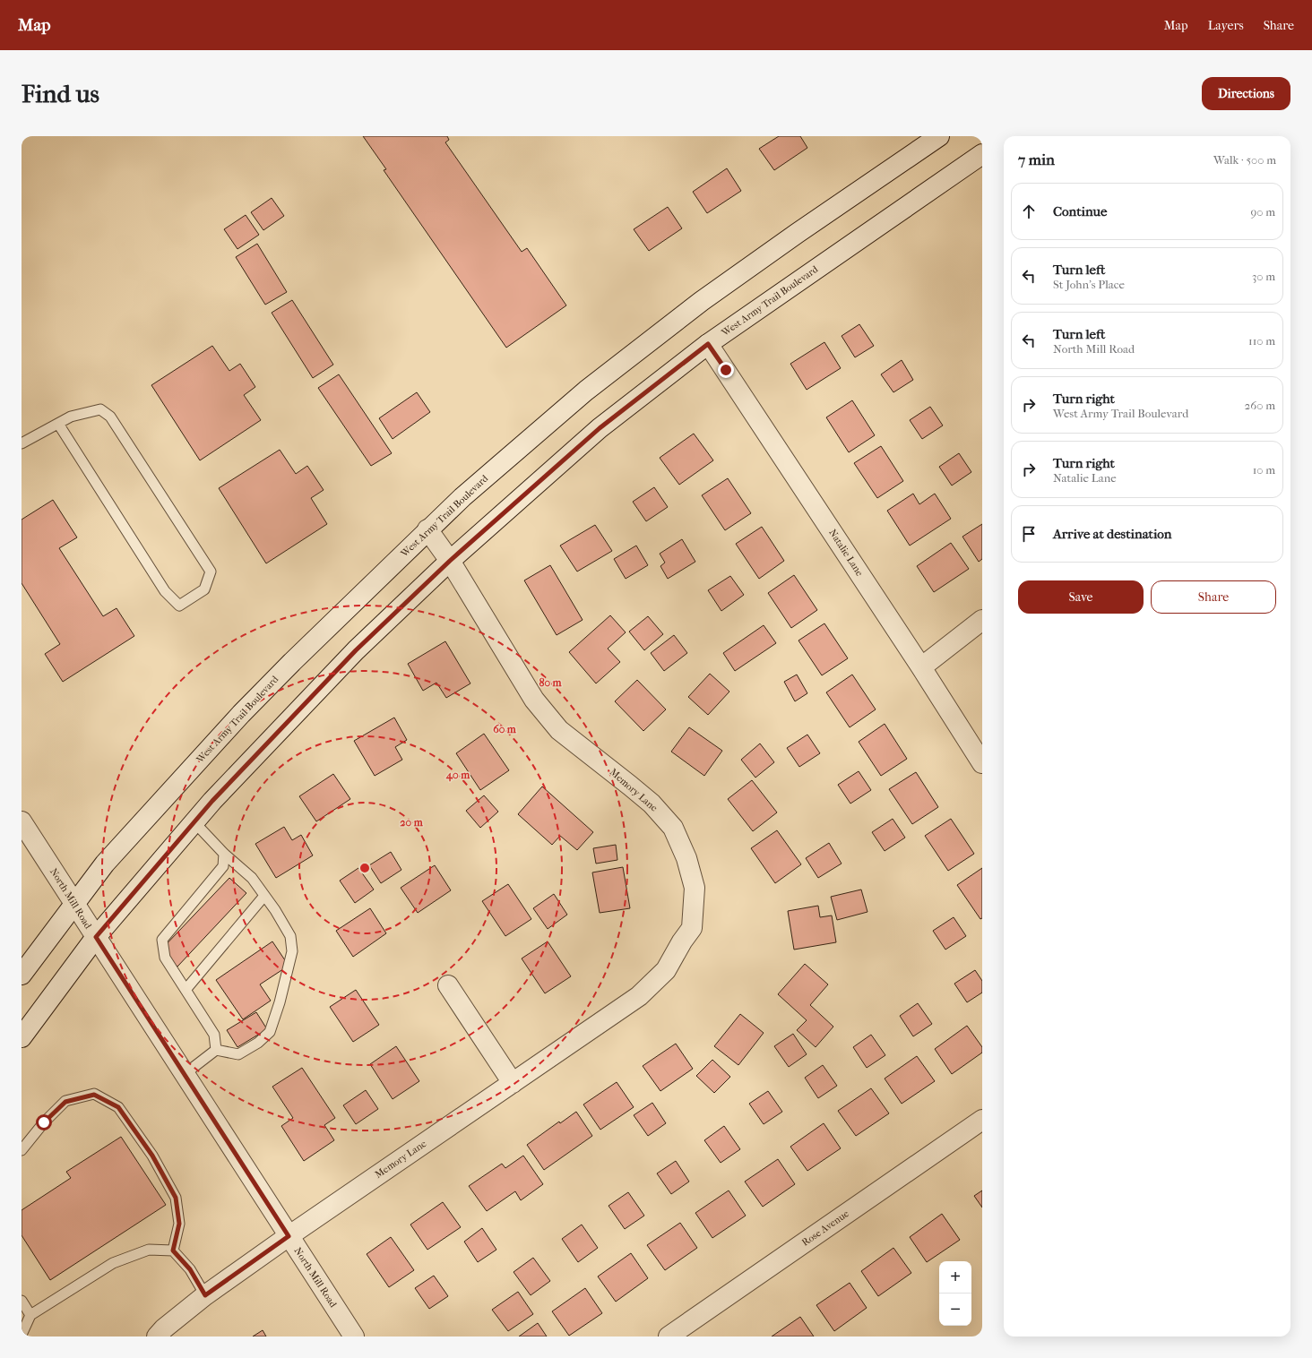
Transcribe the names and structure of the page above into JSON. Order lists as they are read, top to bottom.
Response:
{
  "streets": {
    "street": [
      "West Army Trail Boulevard",
      "Natalie Lane",
      "Memory Lane",
      "North Mill Road",
      "Rose Avenue"
    ]
  },
  "crossings": [
    ["West Army Trail Boulevard", "Natalie Lane"],
    ["West Army Trail Boulevard", "Memory Lane"],
    ["West Army Trail Boulevard", "North Mill Road"],
    ["Memory Lane", "North Mill Road"]
  ],
  "page": {
    "header": "Map",
    "nav": ["Map", "Layers", "Share"],
    "buttons": [
      "Directions",
      ["Save", "Share"]
    ],
    "title": "Find us",
    "heading": ["7 min", "Walk · 500 m"],
    "list": [
      ["Continue", "90 m"],
      ["Turn left", "St John's Place", "30 m"],
      ["Turn left", "North Mill Road", "110 m"],
      ["Turn right", "West Army Trail Boulevard", "260 m"],
      ["Turn right", "Natalie Lane", "10 m"],
      "Arrive at destination"
    ],
    "map_buttons": ["+", "−"]
  },
  "rings": [
    "80 m",
    "60 m",
    "40 m",
    "20 m"
  ]
}
